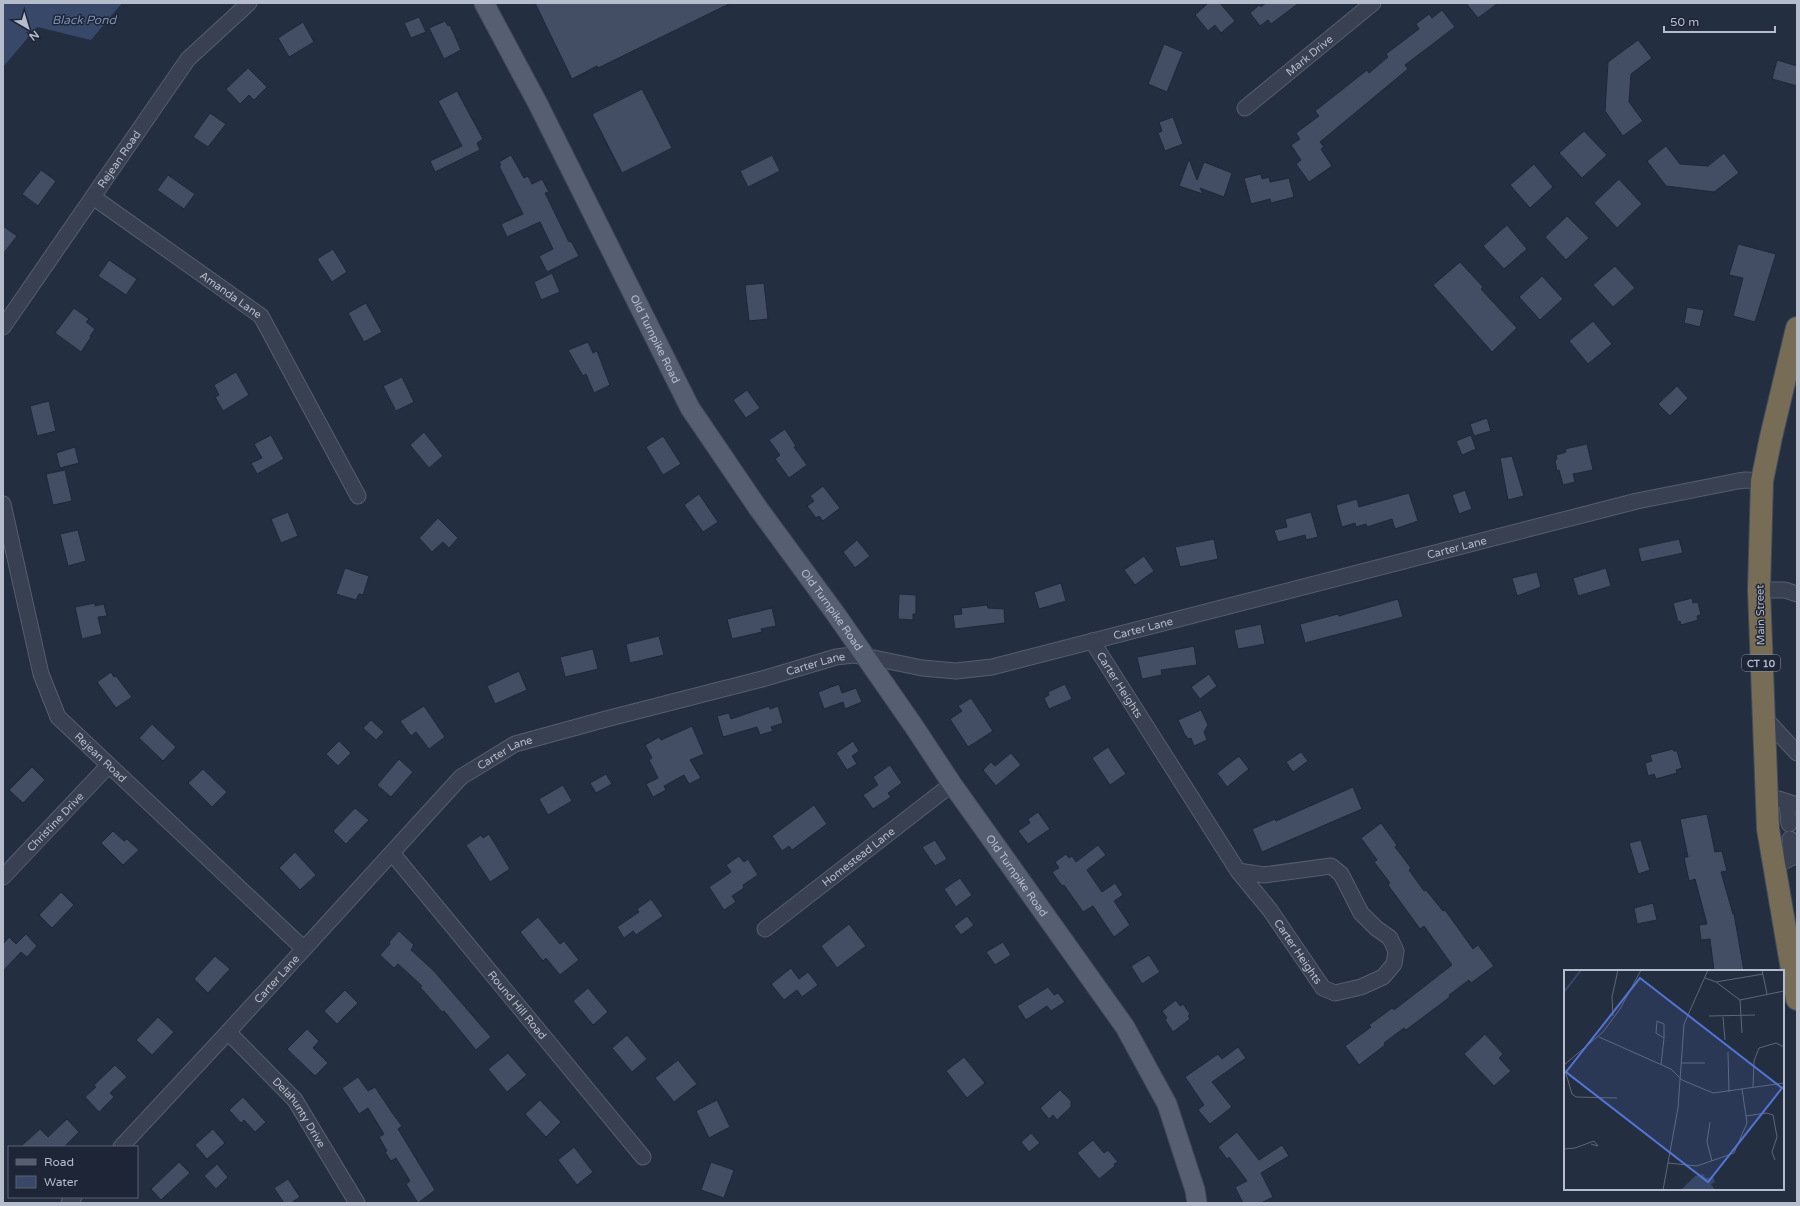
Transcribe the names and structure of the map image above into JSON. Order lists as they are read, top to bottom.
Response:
{
  "streets": {
    "highway": ["Main Street", "CT 10"],
    "main road": ["Old Turnpike Road"],
    "street": [
      "Mark Drive",
      "Rejean Road",
      "Amanda Lane",
      "Carter Lane",
      "Carter Heights",
      "Christine Drive",
      "Homestead Lane",
      "Round Hill Road",
      "Delahunty Drive"
    ]
  },
  "crossings": [
    ["Rejean Road", "Amanda Lane"],
    ["Rejean Road", "Carter Lane"],
    ["Rejean Road", "Christine Drive"],
    ["Old Turnpike Road", "Carter Lane"],
    ["Old Turnpike Road", "Homestead Lane"],
    ["Carter Lane", "Main Street"],
    ["Carter Lane", "Carter Heights"],
    ["Carter Lane", "Round Hill Road"],
    ["Carter Lane", "Delahunty Drive"]
  ],
  "water": ["Black Pond"],
  "legend": ["Road", "Water"],
  "scale_bar": "50 m",
  "north": "bottom right"
}
